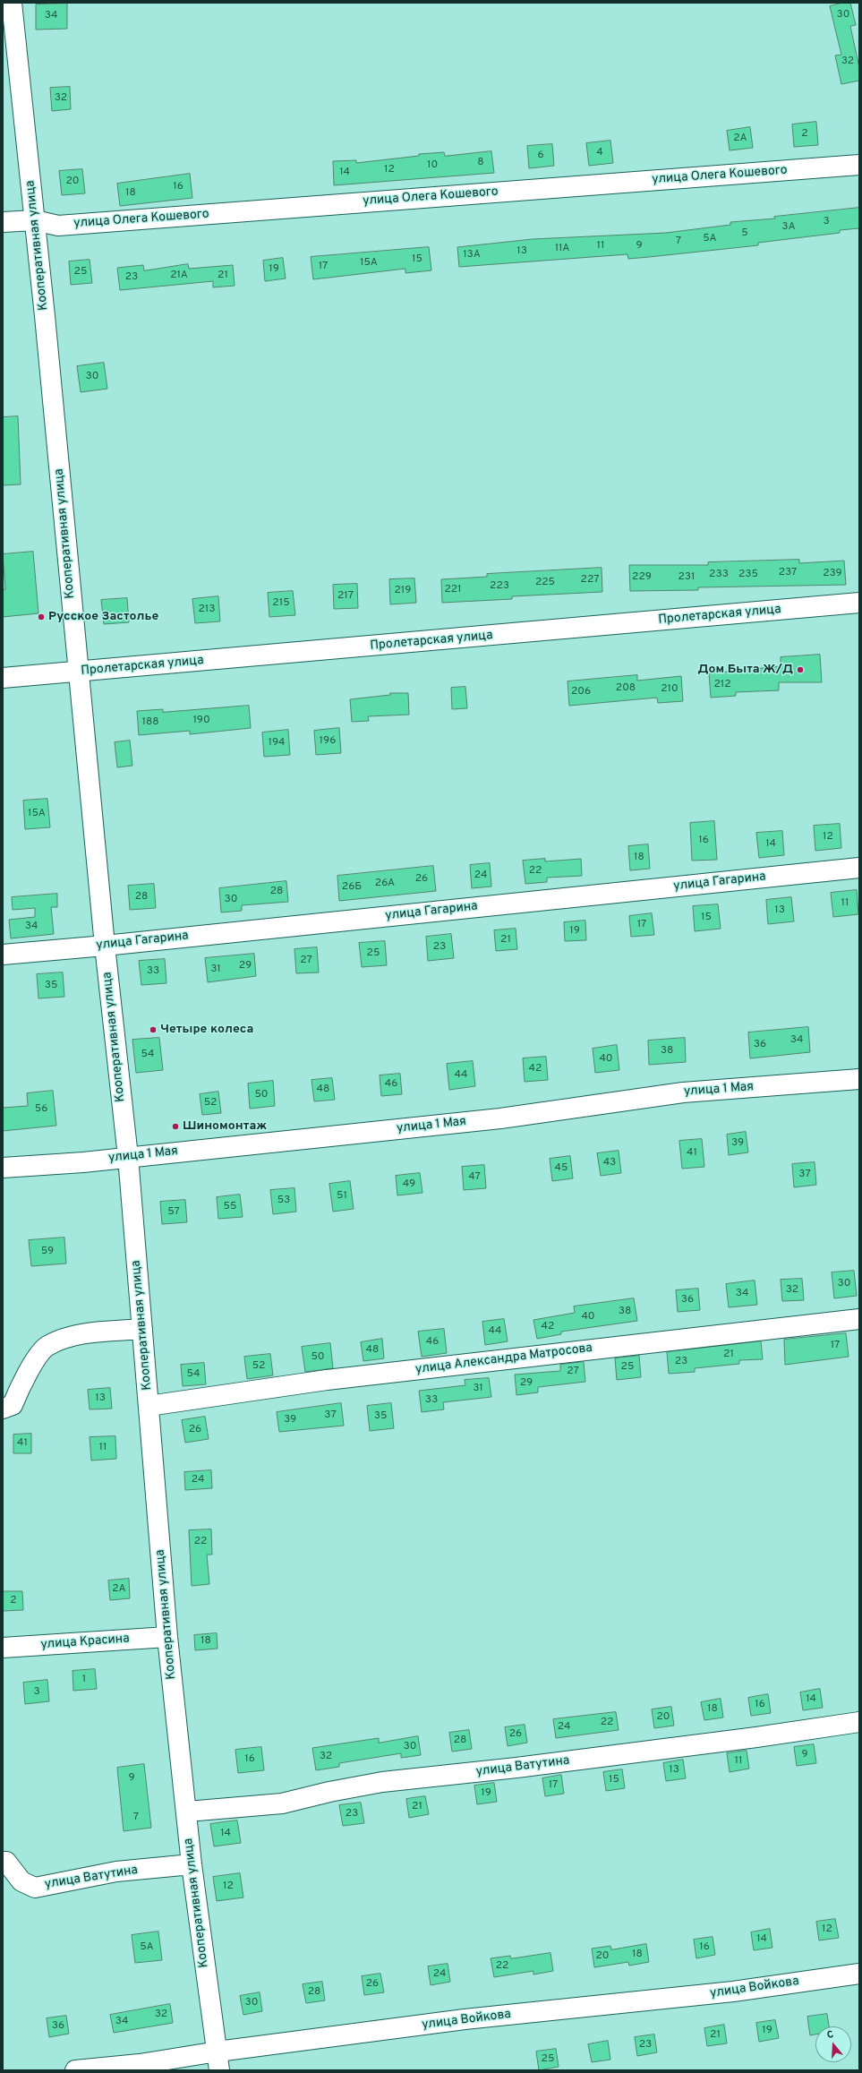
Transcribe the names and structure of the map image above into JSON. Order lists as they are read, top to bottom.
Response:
{
  "streets": {
    "street": [
      "улица Олега Кошевого",
      "Кооперативная улица",
      "Пролетарская улица",
      "улица Гагарина",
      "улица 1 Мая",
      "улица Александра Матросова",
      "улица Красина",
      "улица Ватутина",
      "улица Войкова"
    ]
  },
  "crossings": [
    ["улица Олега Кошевого", "Кооперативная улица"],
    ["Кооперативная улица", "Пролетарская улица"],
    ["Кооперативная улица", "улица Гагарина"],
    ["Кооперативная улица", "улица 1 Мая"],
    ["Кооперативная улица", "улица Александра Матросова"],
    ["Кооперативная улица", "улица Красина"],
    ["Кооперативная улица", "улица Ватутина"],
    ["Кооперативная улица", "улица Войкова"]
  ],
  "places": [
    "Русское Застолье",
    "Дом Быта Ж/Д",
    "Четыре колеса",
    "Шиномонтаж"
  ],
  "house_numbers": [
    "30",
    "34",
    "32",
    "32",
    "2",
    "2А",
    "4",
    "6",
    "8",
    "10",
    "12",
    "14",
    "20",
    "16",
    "18",
    "3",
    "3А",
    "5",
    "5А",
    "7",
    "11",
    "9",
    "11А",
    "13",
    "13А",
    "15",
    "15А",
    "17",
    "19",
    "25",
    "21А",
    "21",
    "23",
    "30",
    "237",
    "239",
    "233",
    "235",
    "229",
    "231",
    "227",
    "225",
    "223",
    "221",
    "219",
    "217",
    "215",
    "213",
    "212",
    "208",
    "210",
    "206",
    "190",
    "188",
    "196",
    "194",
    "15А",
    "12",
    "16",
    "14",
    "18",
    "22",
    "24",
    "26",
    "26А",
    "26Б",
    "28",
    "28",
    "30",
    "11",
    "13",
    "15",
    "17",
    "34",
    "19",
    "21",
    "23",
    "25",
    "27",
    "29",
    "31",
    "33",
    "35",
    "34",
    "36",
    "38",
    "54",
    "40",
    "42",
    "44",
    "46",
    "48",
    "50",
    "52",
    "56",
    "39",
    "41",
    "43",
    "45",
    "37",
    "47",
    "49",
    "51",
    "53",
    "55",
    "57",
    "59",
    "30",
    "32",
    "34",
    "36",
    "38",
    "40",
    "42",
    "44",
    "46",
    "17",
    "48",
    "21",
    "50",
    "23",
    "52",
    "25",
    "27",
    "54",
    "29",
    "31",
    "13",
    "33",
    "37",
    "35",
    "39",
    "26",
    "41",
    "11",
    "24",
    "22",
    "2А",
    "2",
    "18",
    "1",
    "3",
    "14",
    "16",
    "18",
    "20",
    "22",
    "24",
    "26",
    "28",
    "30",
    "9",
    "32",
    "16",
    "11",
    "13",
    "9",
    "15",
    "17",
    "19",
    "21",
    "23",
    "7",
    "14",
    "12",
    "12",
    "14",
    "5А",
    "16",
    "18",
    "20",
    "22",
    "24",
    "26",
    "28",
    "30",
    "32",
    "34",
    "36",
    "19",
    "21",
    "23",
    "25"
  ],
  "north": "top"
}
